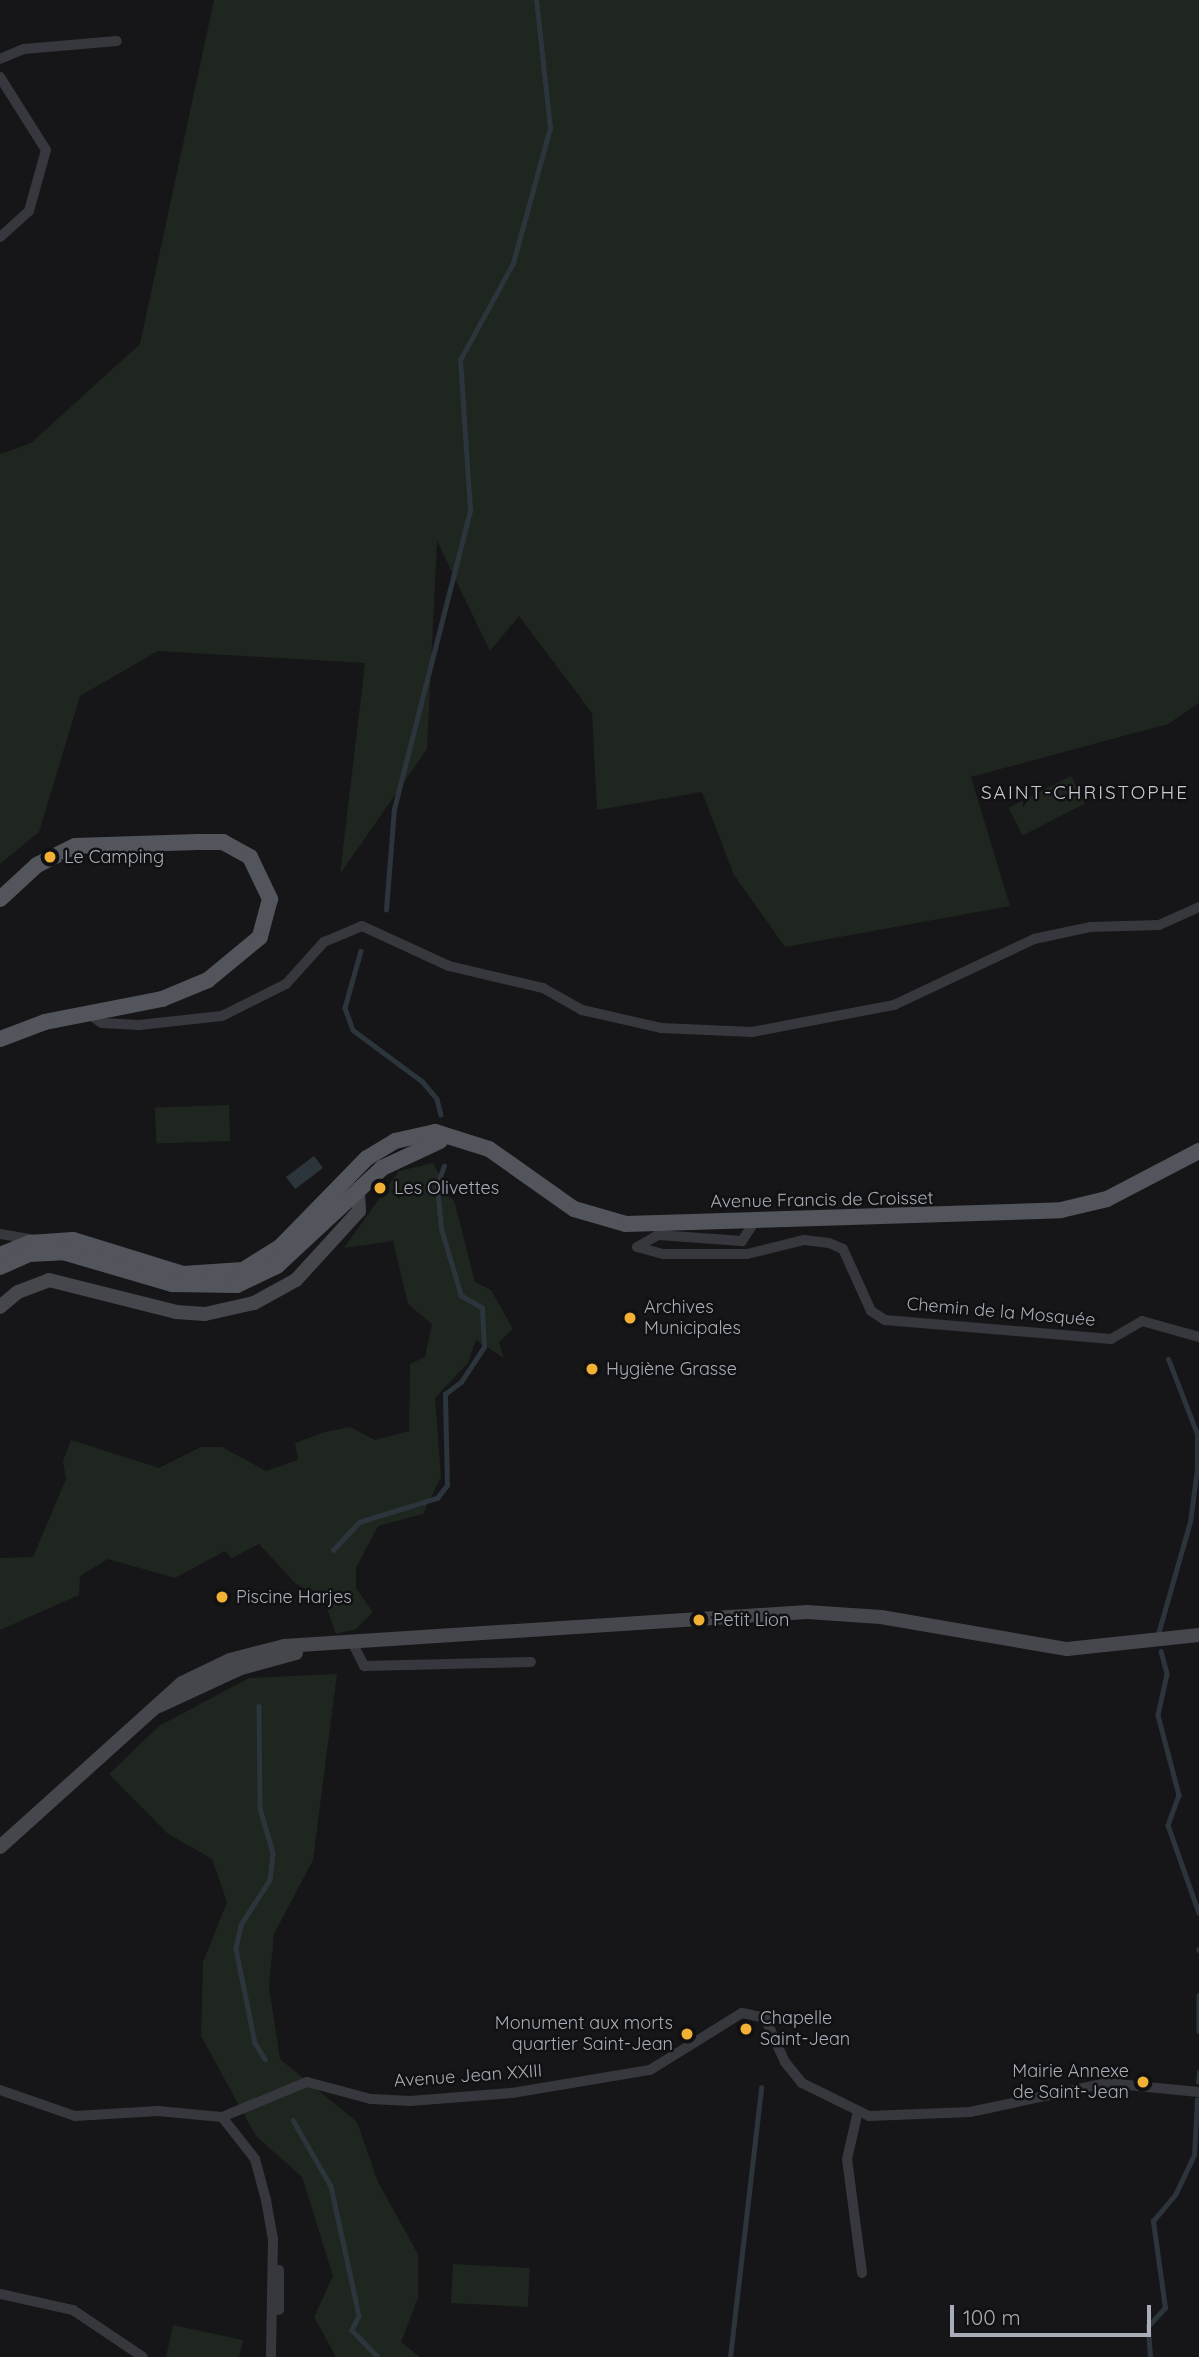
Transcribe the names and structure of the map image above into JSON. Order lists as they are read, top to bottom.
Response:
{
  "streets": {
    "main road": ["Avenue Francis de Croisset"],
    "street": ["Chemin de la Mosquée", "Avenue Jean XXIII"]
  },
  "crossings": [
    ["Avenue Francis de Croisset", "Chemin de la Mosquée"]
  ],
  "districts": ["SAINT-CHRISTOPHE"],
  "places": [
    "Le Camping",
    "Les Olivettes",
    "Archives Municipales",
    "Hygiène Grasse",
    "Piscine Harjes",
    "Petit Lion",
    "Chapelle Saint-Jean",
    "Monument aux morts quartier Saint-Jean",
    "Mairie Annexe de Saint-Jean"
  ],
  "scale_bar": "100 m"
}
